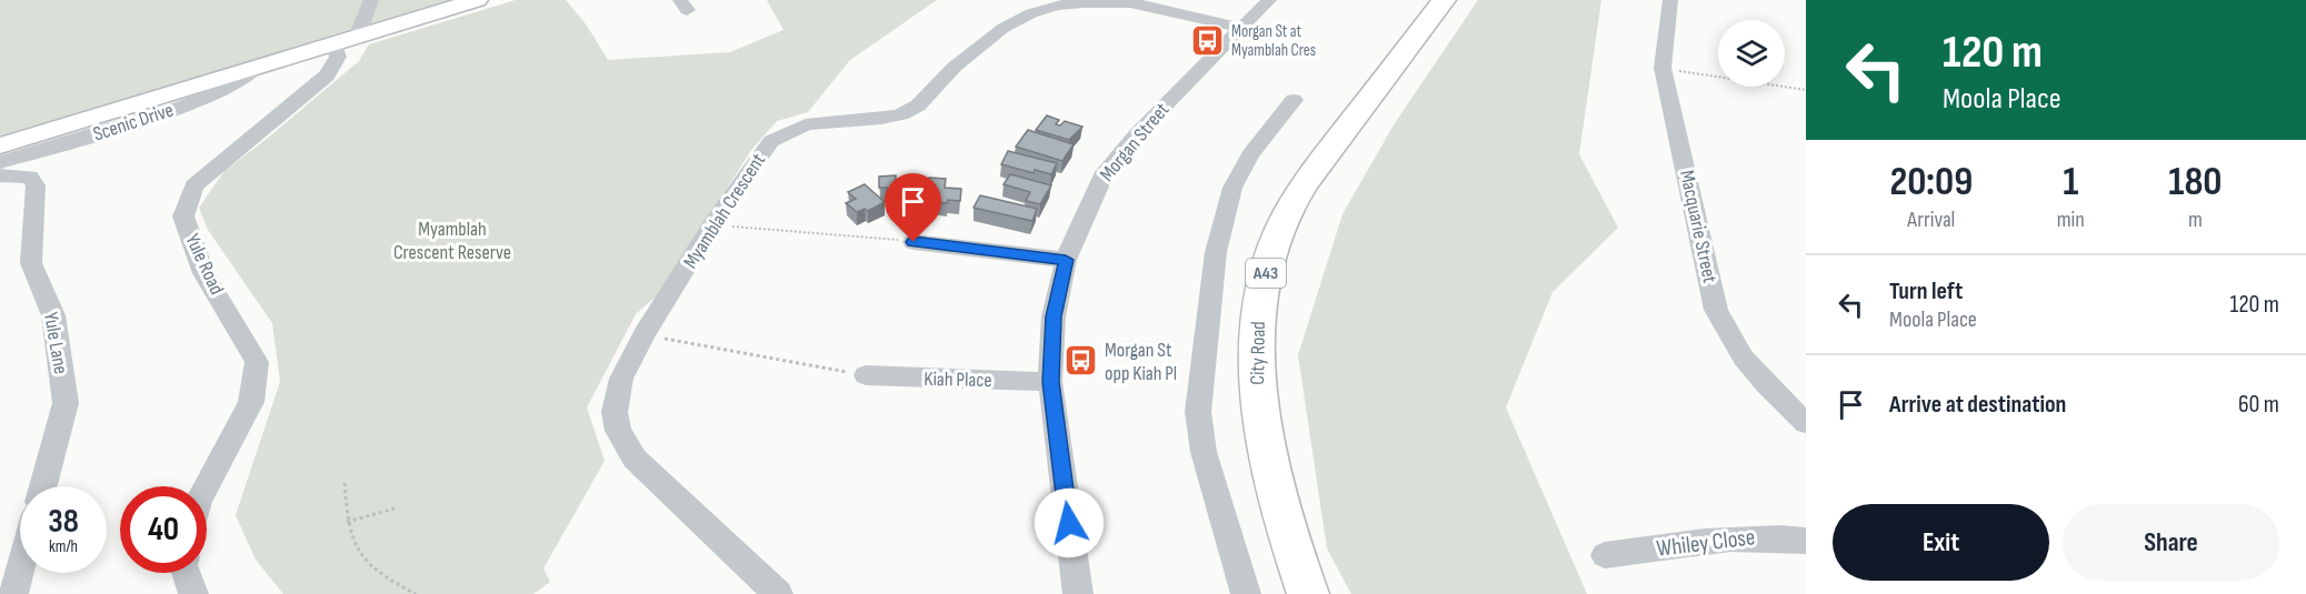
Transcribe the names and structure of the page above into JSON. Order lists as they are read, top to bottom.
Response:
{
  "streets": {
    "highway": ["A43", "City Road"],
    "main road": ["Scenic Drive"],
    "street": [
      "Morgan Street",
      "Myamblah Crescent",
      "Macquarie Street",
      "Yule Road",
      "Yule Lane",
      "Kiah Place",
      "Whiley Close"
    ]
  },
  "crossings": [
    ["Scenic Drive", "Yule Road"],
    ["Morgan Street", "Myamblah Crescent"],
    ["Morgan Street", "Kiah Place"]
  ],
  "parks": ["Myamblah Crescent Reserve"],
  "places": {
    "bus stop": ["Morgan St at Myamblah Cres", "Morgan St opp Kiah Pl"]
  },
  "page": {
    "turn": ["120 m", "Moola Place"],
    "eta": [
      "20:09",
      "Arrival",
      "1",
      "min",
      "180",
      "m"
    ],
    "list": [
      {
        "name": "Turn left",
        "note": "Moola Place",
        "value": "120 m"
      },
      {
        "name": "Arrive at destination",
        "value": "60 m"
      }
    ],
    "speed": "38 km/h",
    "limit": "40",
    "buttons": ["Exit", "Share"]
  }
}
